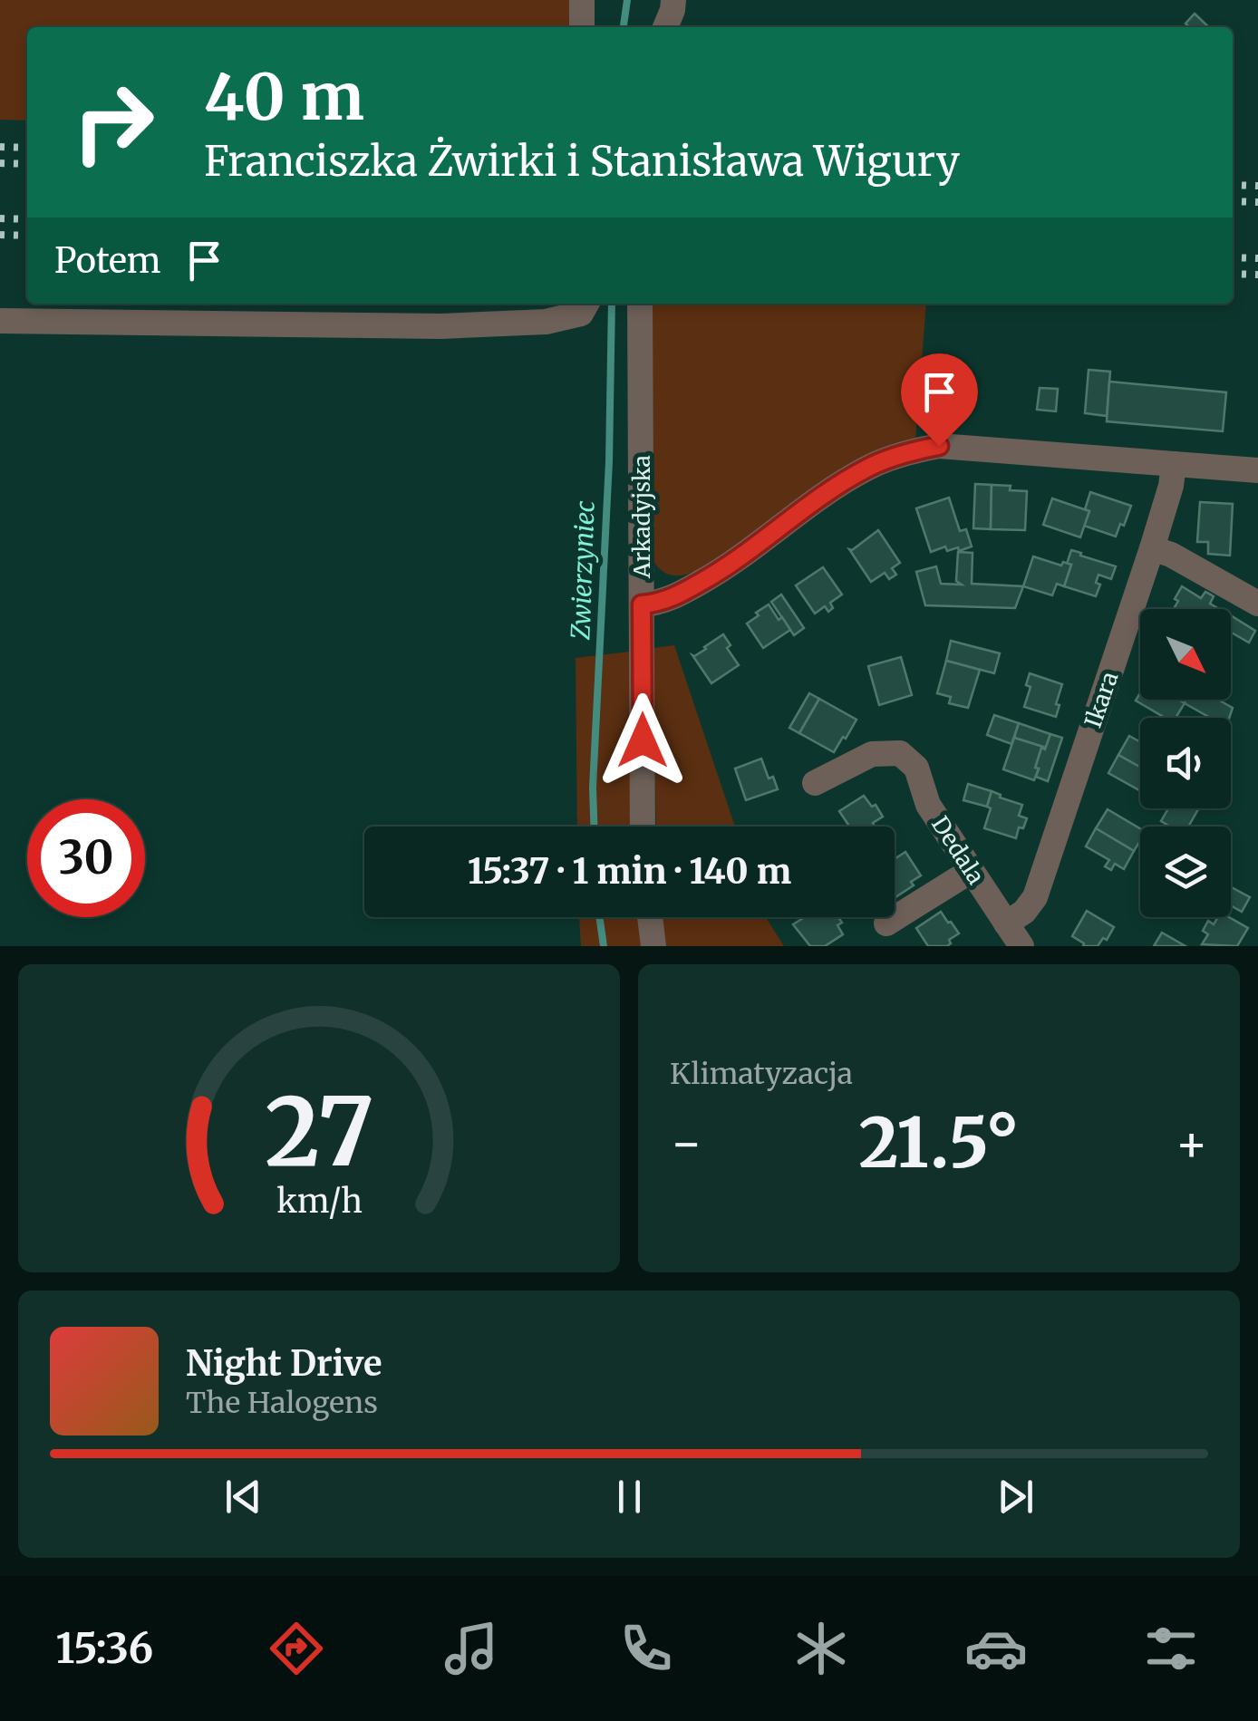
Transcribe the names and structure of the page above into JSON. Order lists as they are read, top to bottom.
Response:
{
  "streets": {
    "street": ["Arkadyjska", "Ikara", "Dedala"]
  },
  "crossings": [
    ["Ikara", "Dedala"]
  ],
  "water": ["Zwierzyniec"],
  "north": "bottom right",
  "page": {
    "turn": ["40 m", "Franciszka Żwirki i Stanisława Wigury"],
    "then": "Potem",
    "limit": "30",
    "trip": "15:37 · 1 min · 140 m",
    "tile": "Klimatyzacja",
    "heat": ["−", "21.5°", "+"],
    "song": ["Night Drive", "The Halogens"],
    "tabs": "15:36",
    "gauge": ["27", "km/h"]
  }
}
